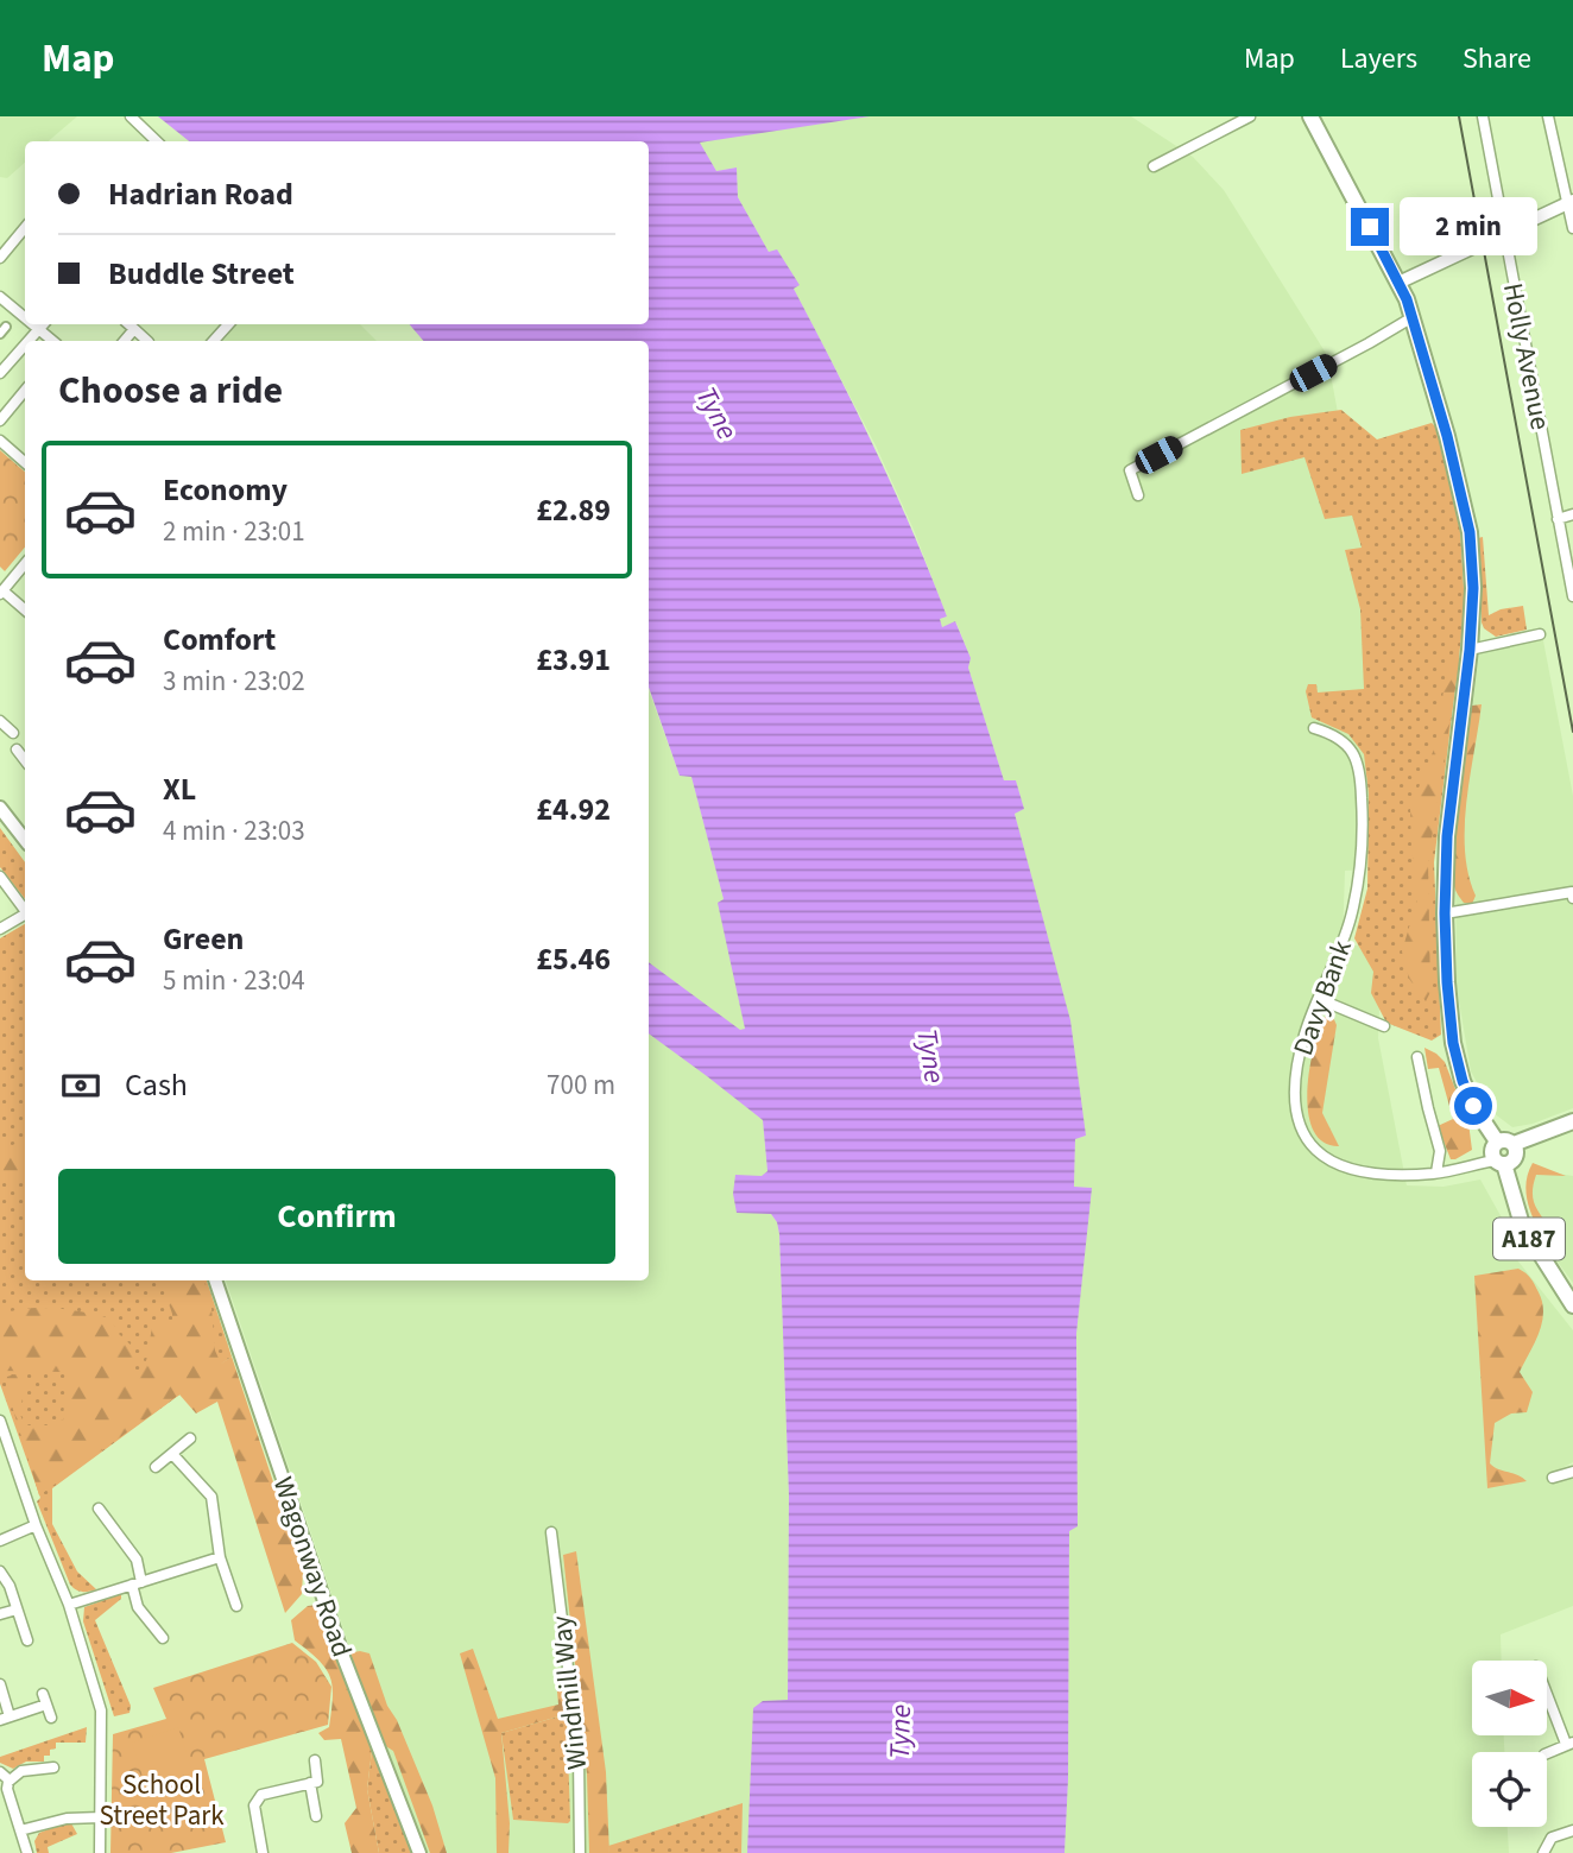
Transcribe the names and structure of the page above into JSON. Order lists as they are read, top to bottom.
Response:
{
  "streets": {
    "main road": ["A187", "Wagonway Road"],
    "street": ["Holly Avenue", "Davy Bank", "Windmill Way"]
  },
  "crossings": [
    ["Davy Bank", "A187"]
  ],
  "water": ["Tyne"],
  "parks": ["School Street Park"],
  "north": "right",
  "page": {
    "header": "Map",
    "nav": ["Map", "Layers", "Share"],
    "banner": ["Hadrian Road", "Buddle Street"],
    "bubble": "2 min",
    "heading": "Choose a ride",
    "list": [
      {
        "name": "Economy",
        "note": "2 min · 23:01",
        "value": "£2.89"
      },
      {
        "name": "Comfort",
        "note": "3 min · 23:02",
        "value": "£3.91"
      },
      {
        "name": "XL",
        "note": "4 min · 23:03",
        "value": "£4.92"
      },
      {
        "name": "Green",
        "note": "5 min · 23:04",
        "value": "£5.46"
      }
    ],
    "pay": ["Cash", "700 m"],
    "buttons": "Confirm"
  }
}
